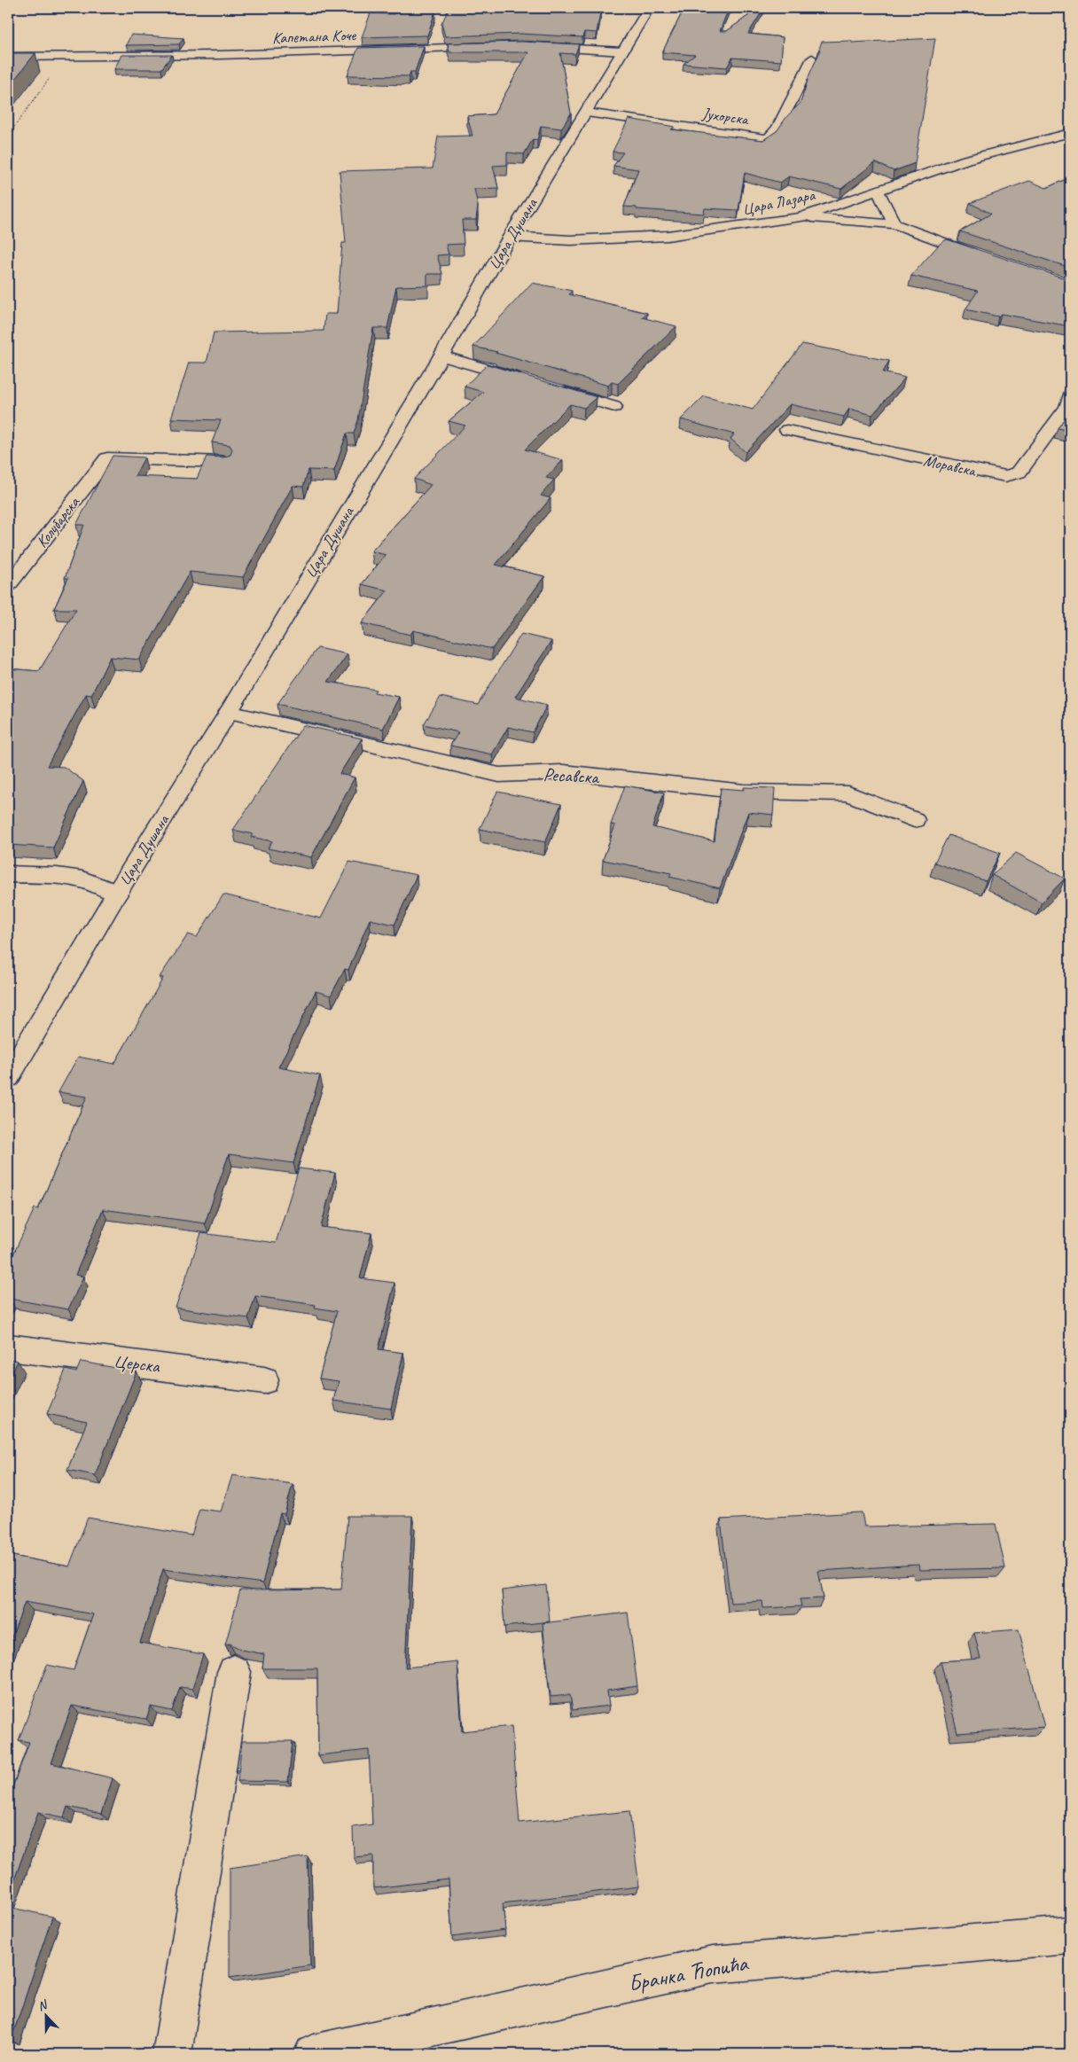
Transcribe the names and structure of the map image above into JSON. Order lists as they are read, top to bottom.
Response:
{
  "streets": {
    "street": [
      "Капетана Коче",
      "Јухорска",
      "Цара Лазара",
      "Цара Душана",
      "Моравска",
      "Колубарска",
      "Ресавска",
      "Церска",
      "Бранка Ћопића"
    ]
  },
  "crossings": [
    ["Јухорска", "Цара Душана"],
    ["Цара Лазара", "Цара Душана"],
    ["Цара Душана", "Ресавска"]
  ],
  "north": "top"
}
